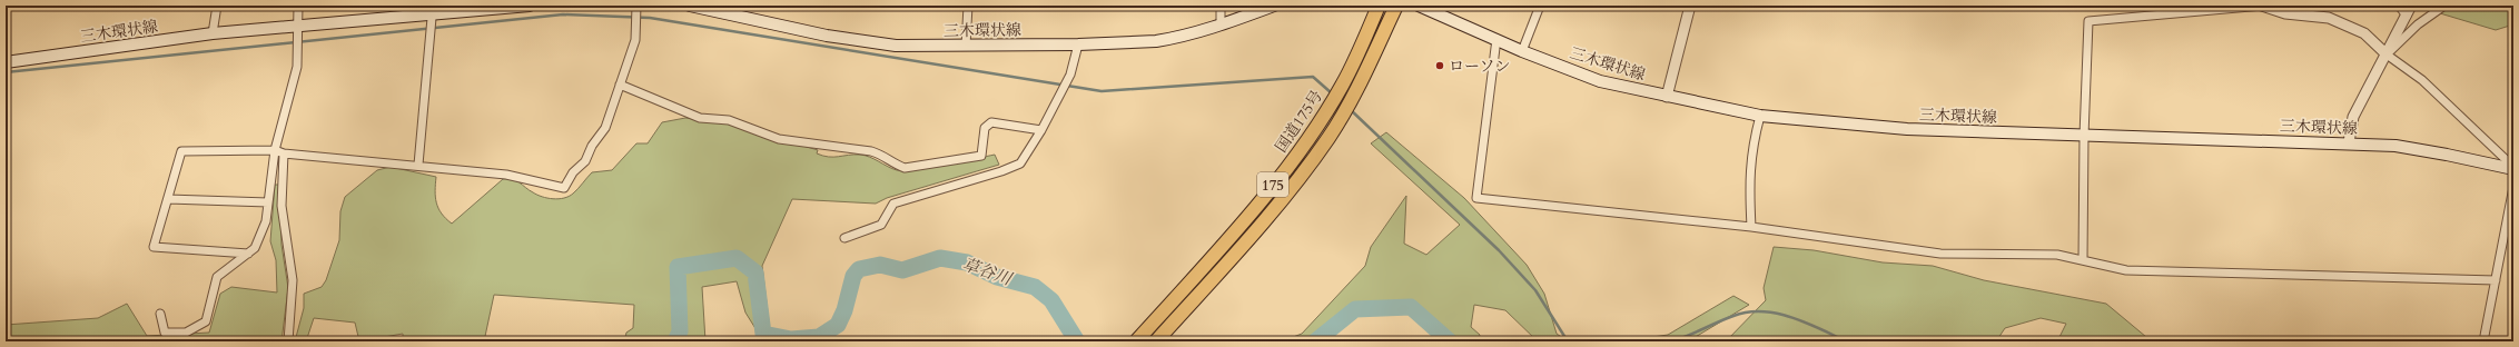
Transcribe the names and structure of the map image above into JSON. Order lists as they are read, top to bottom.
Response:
{
  "streets": {
    "highway": ["国道175号", "175"],
    "main road": ["三木環状線"]
  },
  "water": ["草谷川"],
  "places": ["ローソン"]
}
